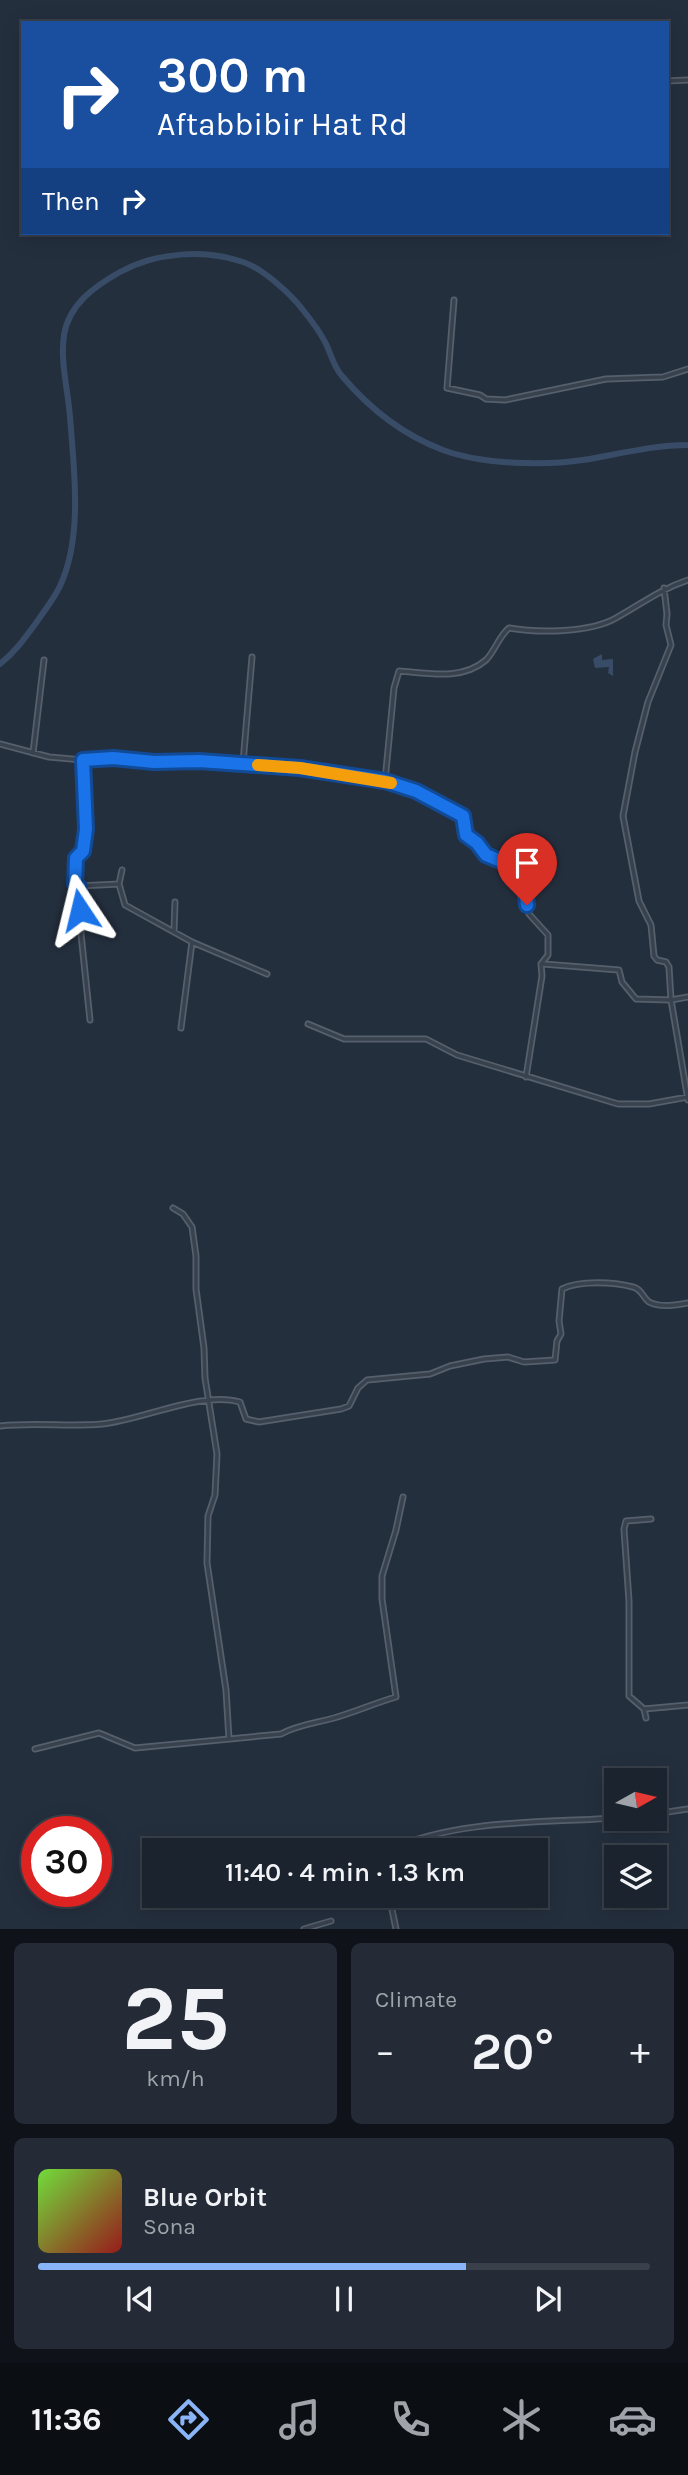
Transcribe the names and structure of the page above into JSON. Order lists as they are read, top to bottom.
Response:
{
  "north": "right",
  "page": {
    "turn": ["300 m", "Aftabbibir Hat Rd"],
    "then": "Then",
    "limit": "30",
    "trip": "11:40 · 4 min · 1.3 km",
    "tile": [
      ["25", "km/h"],
      "Climate"
    ],
    "heat": ["−", "20°", "+"],
    "song": ["Blue Orbit", "Sona"],
    "tabs": "11:36"
  }
}
